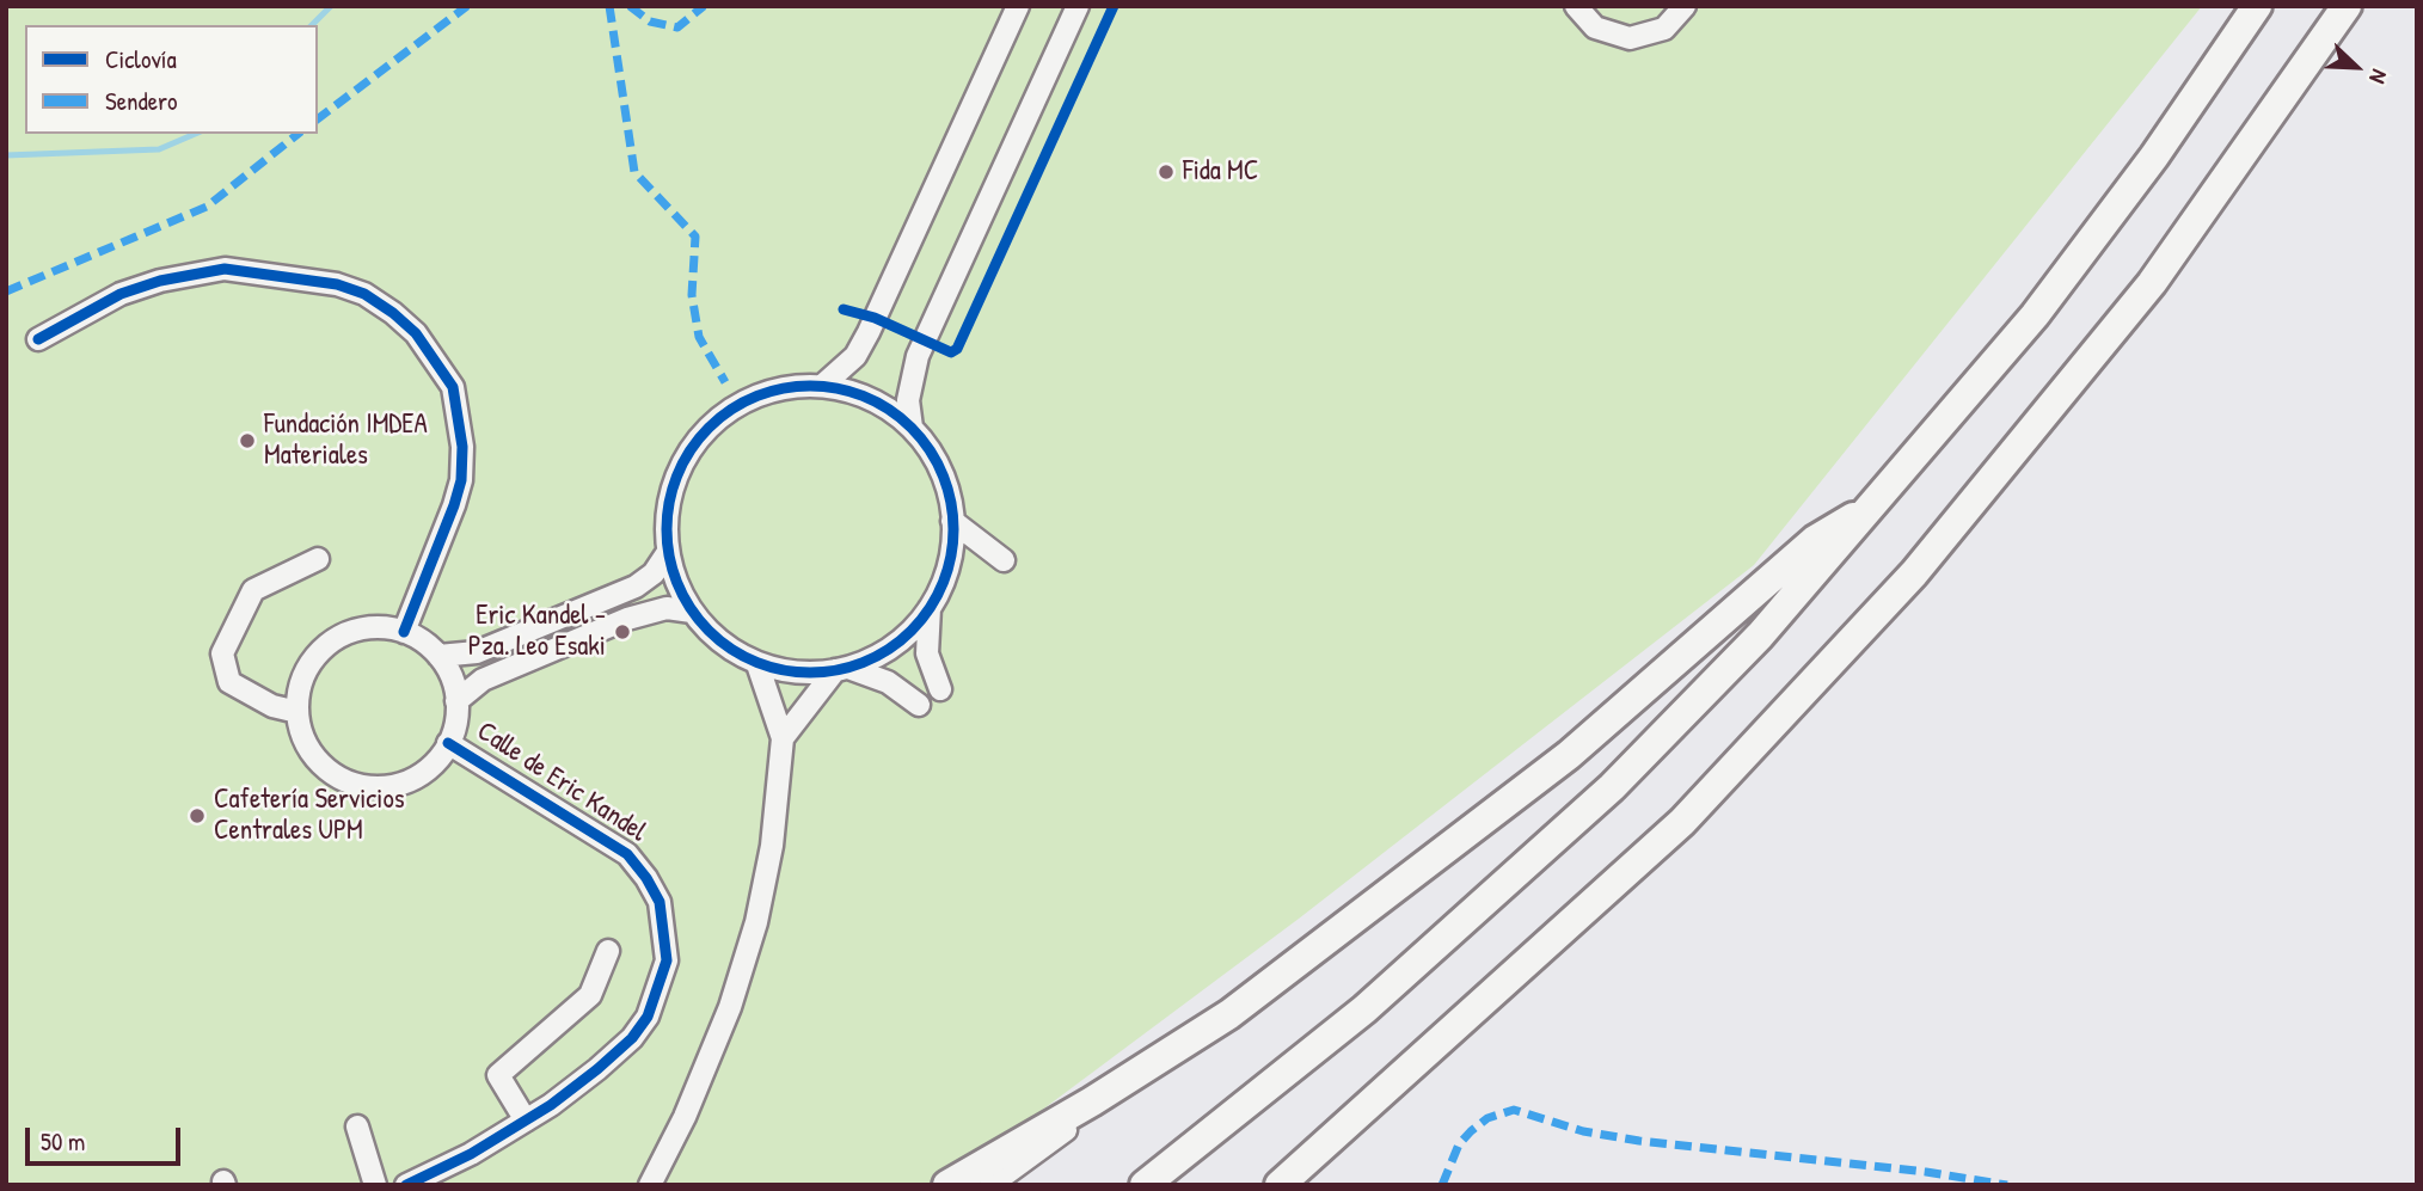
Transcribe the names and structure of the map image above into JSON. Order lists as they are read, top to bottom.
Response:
{
  "streets": {
    "street": ["Calle de Eric Kandel"]
  },
  "places": [
    "Fida MC",
    "Fundación IMDEA Materiales",
    "Eric Kandel - Pza. Leo Esaki",
    "Cafetería Servicios Centrales UPM"
  ],
  "legend": ["Ciclovía", "Sendero"],
  "scale_bar": "50 m",
  "north": "bottom right"
}
